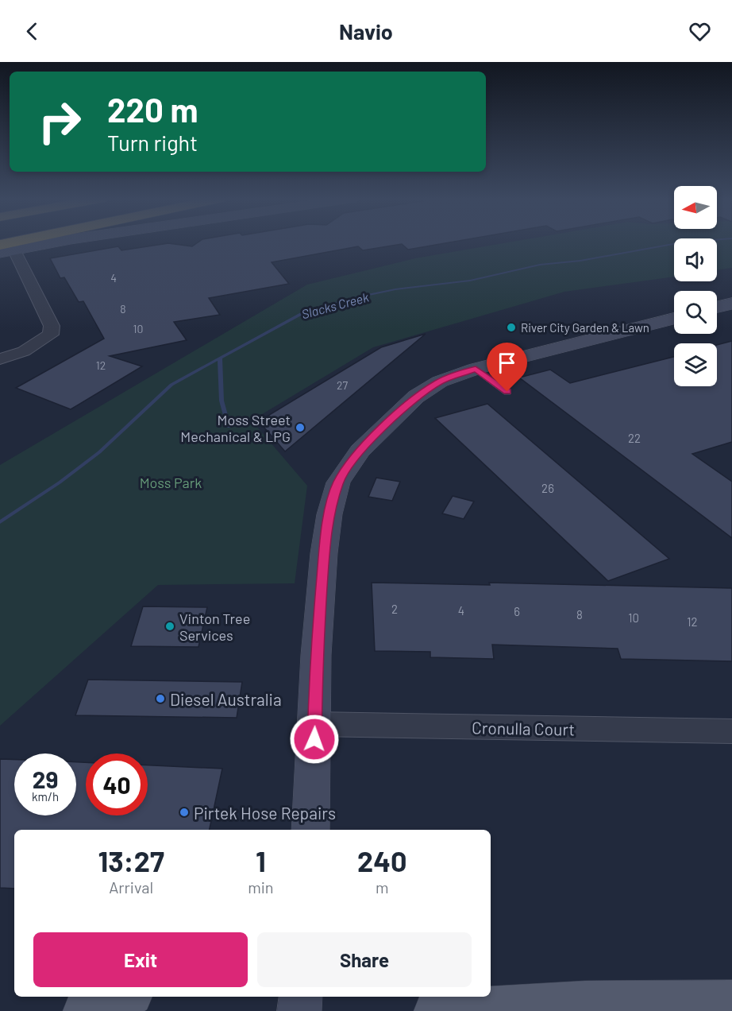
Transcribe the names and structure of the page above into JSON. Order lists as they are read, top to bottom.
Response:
{
  "streets": {
    "street": ["Cronulla Court"]
  },
  "water": ["Slacks Creek"],
  "parks": ["Moss Park"],
  "places": [
    "River City Garden & Lawn",
    "Moss Street Mechanical & LPG",
    "Vinton Tree Services",
    "Diesel Australia",
    "Pirtek Hose Repairs"
  ],
  "house_numbers": [
    "4",
    "8",
    "10",
    "12",
    "27",
    "22",
    "26",
    "2",
    "4",
    "6",
    "8",
    "10",
    "12"
  ],
  "north": "left",
  "page": {
    "header": "Navio",
    "turn": ["220 m", "Turn right"],
    "speed": "29 km/h",
    "limit": "40",
    "eta": [
      "13:27",
      "Arrival",
      "1",
      "min",
      "240",
      "m"
    ],
    "buttons": ["Exit", "Share"]
  }
}
